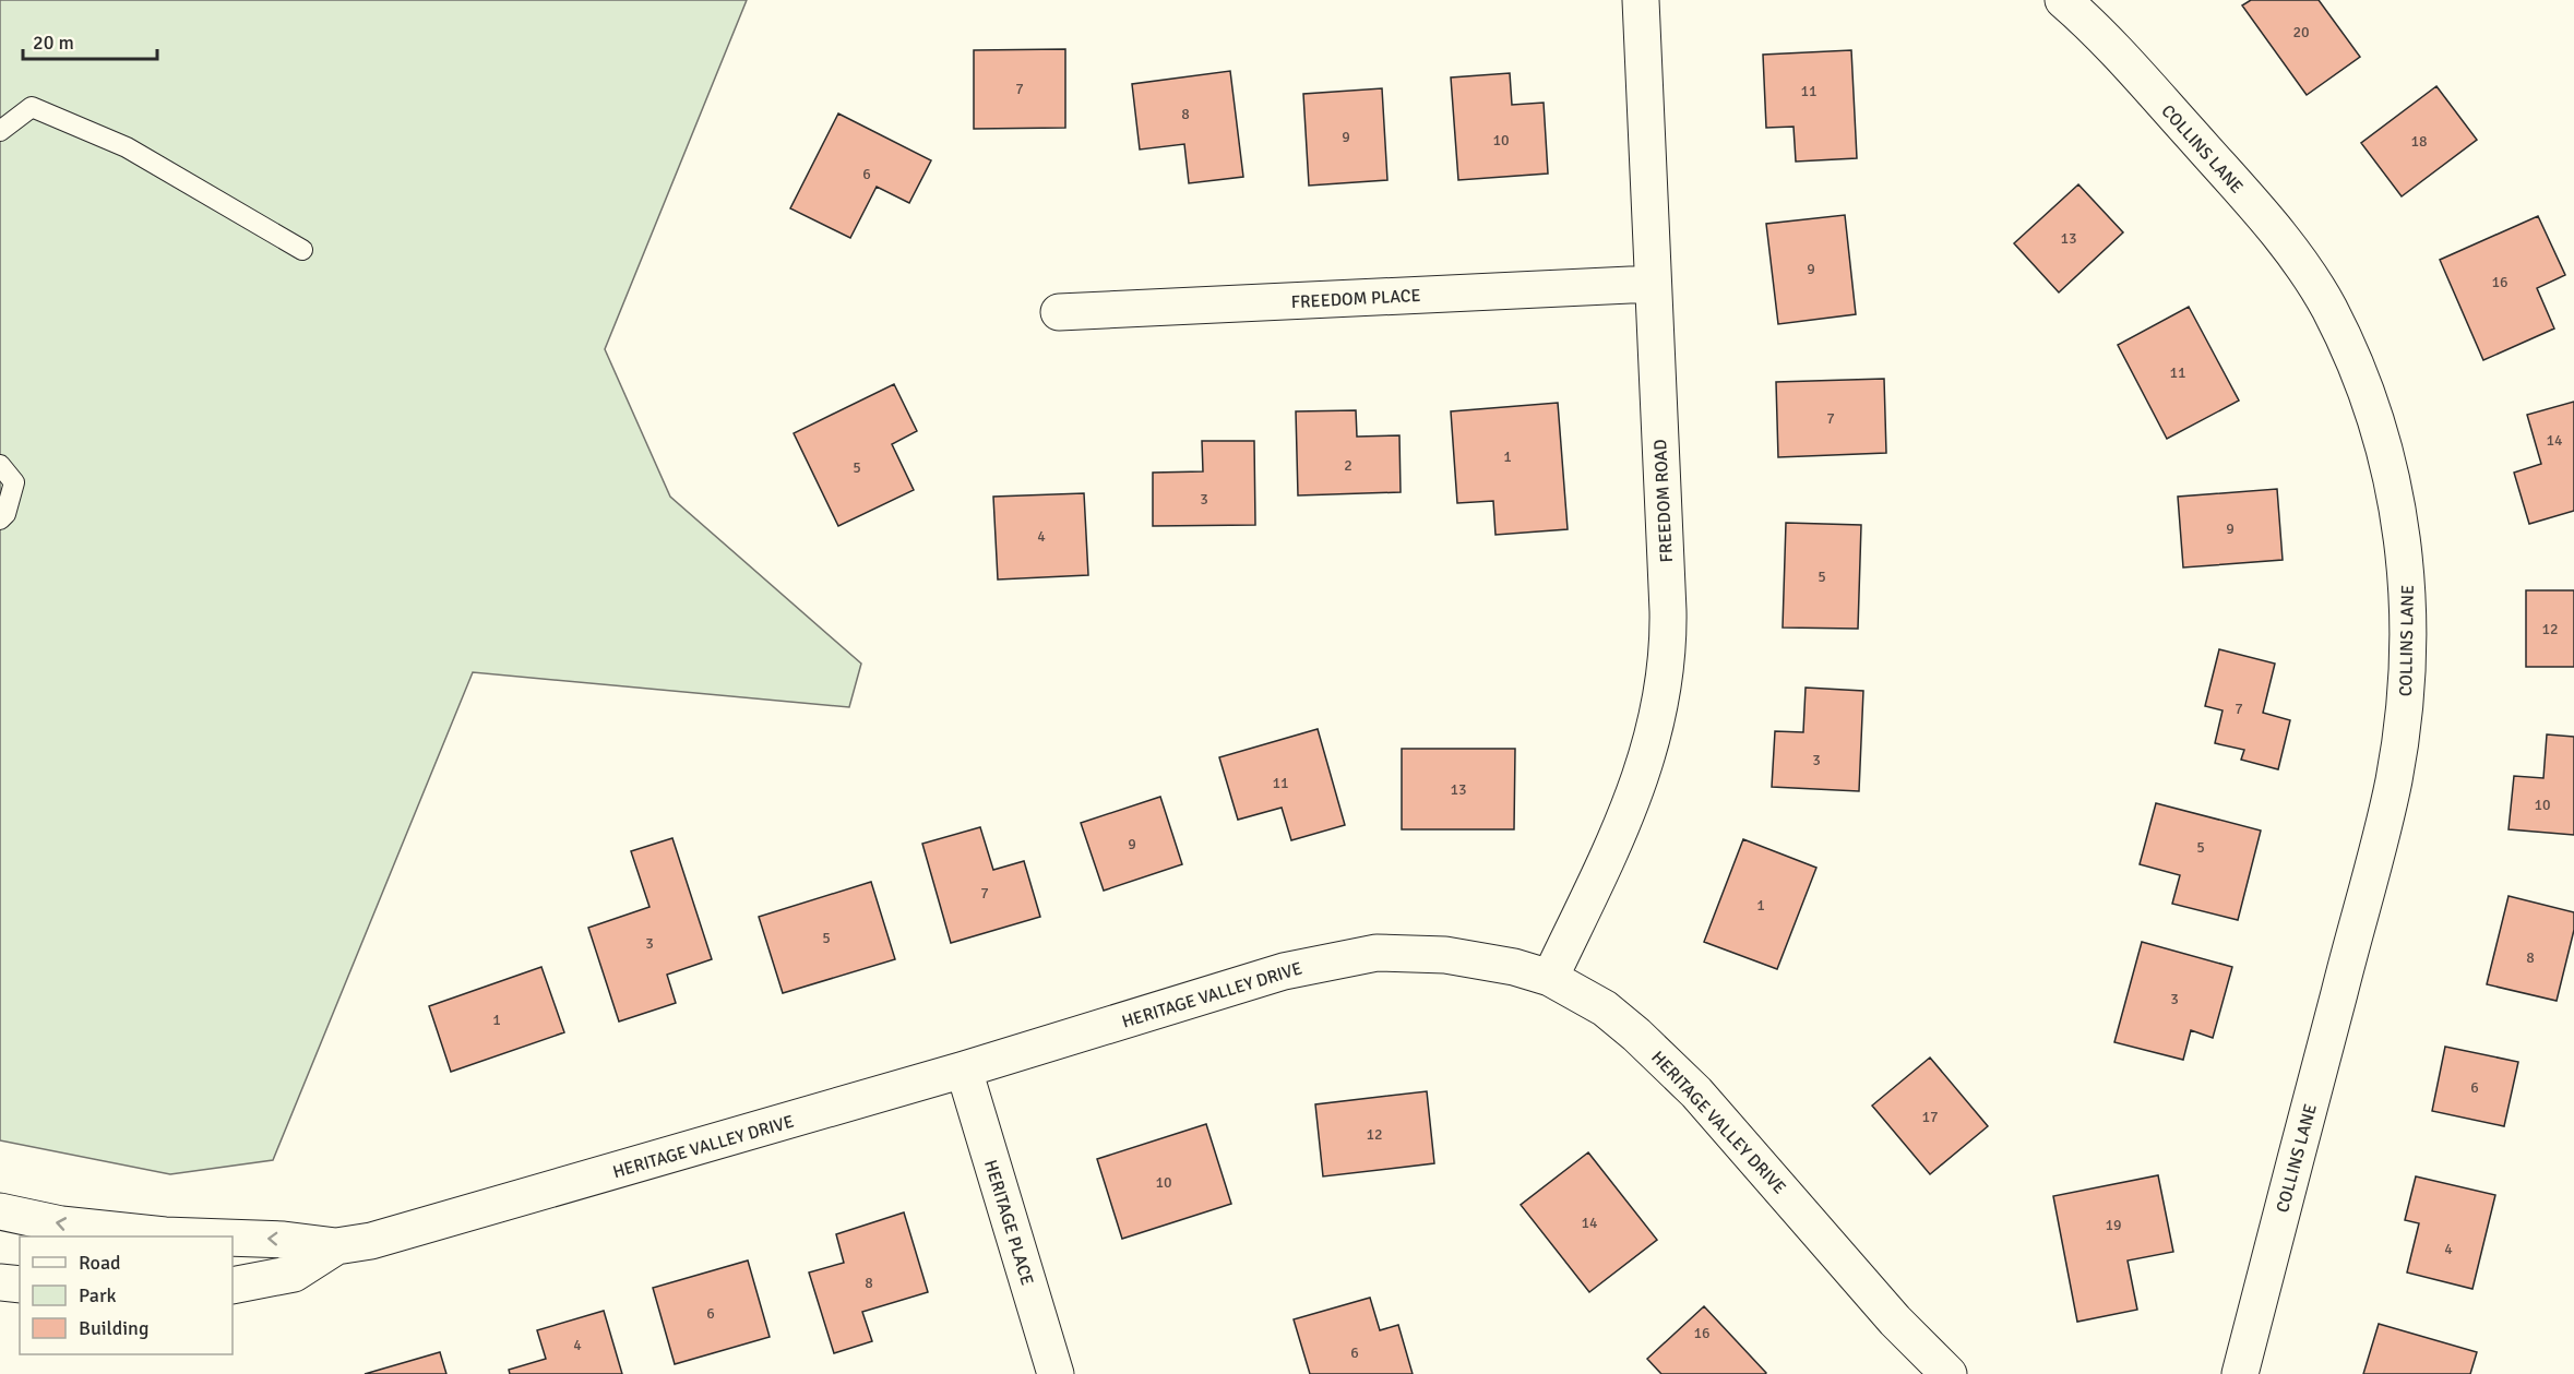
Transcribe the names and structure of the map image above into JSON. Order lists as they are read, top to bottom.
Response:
{
  "streets": {
    "street": [
      "COLLINS LANE",
      "FREEDOM PLACE",
      "FREEDOM ROAD",
      "HERITAGE VALLEY DRIVE",
      "HERITAGE PLACE"
    ]
  },
  "crossings": [
    ["FREEDOM PLACE", "FREEDOM ROAD"],
    ["FREEDOM ROAD", "HERITAGE VALLEY DRIVE"],
    ["HERITAGE VALLEY DRIVE", "HERITAGE PLACE"]
  ],
  "house_numbers": [
    "20",
    "7",
    "11",
    "8",
    "9",
    "10",
    "18",
    "6",
    "13",
    "9",
    "16",
    "11",
    "7",
    "14",
    "1",
    "2",
    "5",
    "3",
    "9",
    "4",
    "5",
    "12",
    "7",
    "3",
    "11",
    "13",
    "10",
    "9",
    "5",
    "7",
    "1",
    "5",
    "3",
    "8",
    "3",
    "1",
    "6",
    "17",
    "12",
    "10",
    "14",
    "19",
    "4",
    "8",
    "6",
    "16",
    "4",
    "6"
  ],
  "legend": ["Road", "Park", "Building"],
  "scale_bar": "20 m"
}
